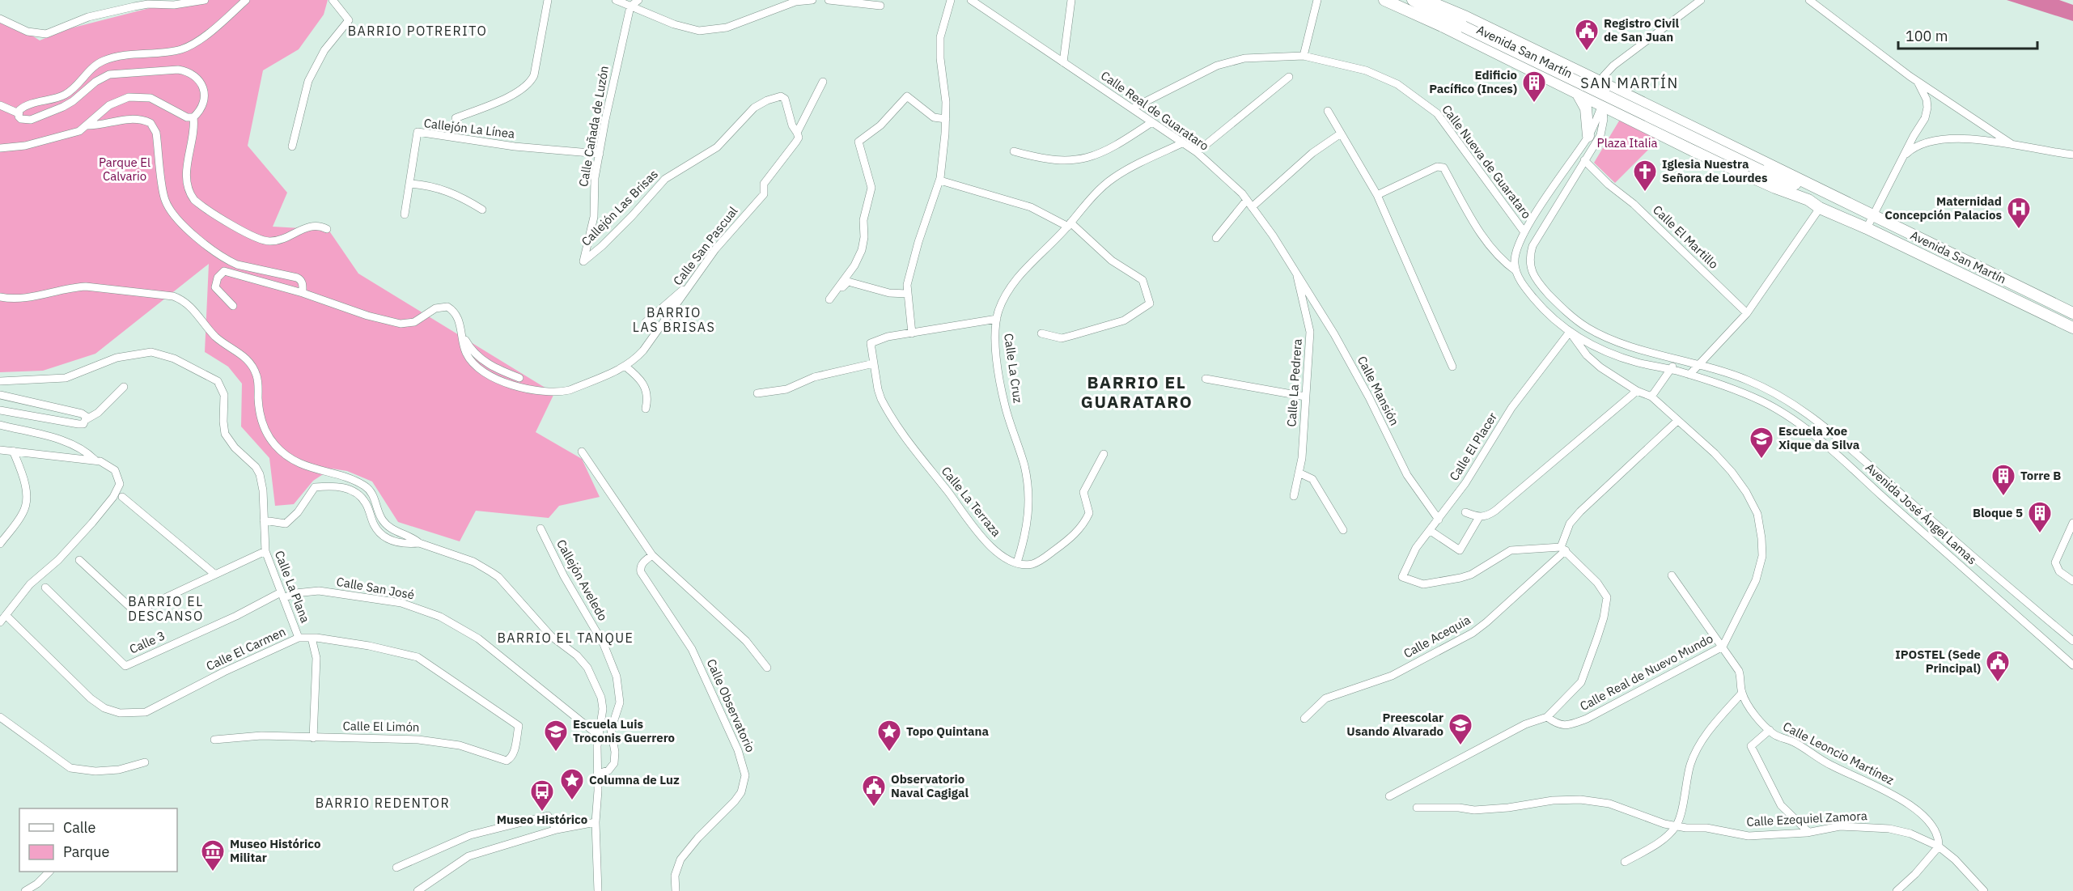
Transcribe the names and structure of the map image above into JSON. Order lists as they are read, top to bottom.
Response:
{
  "streets": {
    "main road": ["Avenida San Martín"],
    "street": [
      "Calle Real de Guarataro",
      "Calle Cañada de Luzón",
      "Callejón La Línea",
      "Calle Nueva de Guarataro",
      "Callejón Las Brisas",
      "Calle El Martillo",
      "Calle San Pascual",
      "Calle La Cruz",
      "Calle La Pedrera",
      "Calle Mansión",
      "Calle El Placer",
      "Calle La Terraza",
      "Avenida José Ángel Lamas",
      "Callejón Aveledo",
      "Calle La Plana",
      "Calle San José",
      "Calle Acequia",
      "Calle 3",
      "Calle El Carmen",
      "Calle Real de Nuevo Mundo",
      "Calle Observatorio",
      "Calle El Limón",
      "Calle Leoncio Martínez",
      "Calle Ezequiel Zamora"
    ]
  },
  "crossings": [
    ["Avenida San Martín", "Avenida José Ángel Lamas"],
    ["Calle Real de Guarataro", "Calle Nueva de Guarataro"],
    ["Calle Real de Guarataro", "Calle La Cruz"],
    ["Calle Real de Guarataro", "Calle La Pedrera"],
    ["Calle Real de Guarataro", "Calle Mansión"],
    ["Calle Cañada de Luzón", "Callejón La Línea"],
    ["Calle Cañada de Luzón", "Callejón Las Brisas"],
    ["Callejón Las Brisas", "Calle San Pascual"],
    ["Calle El Martillo", "Avenida José Ángel Lamas"],
    ["Calle La Cruz", "Calle La Terraza"],
    ["Calle La Pedrera", "Calle Mansión"],
    ["Calle Mansión", "Calle El Placer"],
    ["Calle El Placer", "Avenida José Ángel Lamas"],
    ["Calle El Placer", "Calle Acequia"],
    ["Calle El Placer", "Calle Real de Nuevo Mundo"],
    ["Avenida José Ángel Lamas", "Calle Real de Nuevo Mundo"],
    ["Calle La Plana", "Calle San José"],
    ["Calle La Plana", "Calle 3"],
    ["Calle La Plana", "Calle El Carmen"],
    ["Calle San José", "Calle 3"],
    ["Calle El Carmen", "Calle El Limón"],
    ["Calle Real de Nuevo Mundo", "Calle Leoncio Martínez"],
    ["Calle Leoncio Martínez", "Calle Ezequiel Zamora"]
  ],
  "districts": [
    "BARRIO POTRERITO",
    "SAN MARTÍN",
    "BARRIO LAS BRISAS",
    "BARRIO EL GUARATARO",
    "BARRIO EL DESCANSO",
    "BARRIO EL TANQUE",
    "BARRIO REDENTOR"
  ],
  "parks": ["Plaza Italia", "Parque El Calvario"],
  "places": {
    "public building": ["Registro Civil de San Juan", "IPOSTEL (Sede Principal)", "Observatorio Naval Cagigal"],
    "building": ["Edificio Pacífico (Inces)", "Torre B", "Bloque 5"],
    "church": ["Iglesia Nuestra Señora de Lourdes"],
    "hospital": ["Maternidad Concepción Palacios"],
    "school or university": ["Escuela Xoe Xique da Silva", "Preescolar Usando Alvarado", "Escuela Luis Troconis Guerrero"],
    "place": ["Topo Quintana", "Columna de Luz"],
    "bus stop": ["Museo Histórico"],
    "museum": ["Museo Histórico Militar"]
  },
  "legend": ["Calle", "Parque"],
  "scale_bar": "100 m"
}
